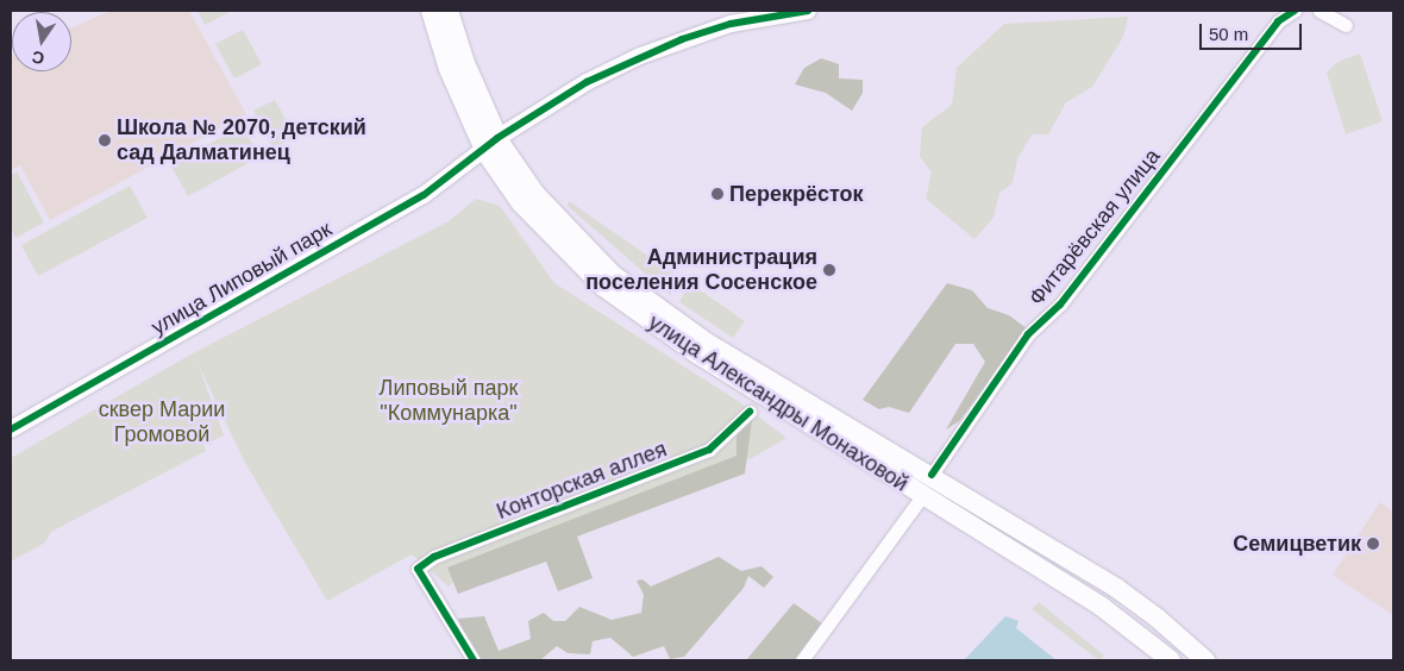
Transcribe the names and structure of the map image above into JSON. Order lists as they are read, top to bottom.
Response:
{
  "streets": {
    "main road": ["улица Александры Монаховой"],
    "street": ["Фитарёвская улица", "улица Липовый парк", "Конторская аллея"]
  },
  "crossings": [
    ["Фитарёвская улица", "улица Александры Монаховой"],
    ["улица Липовый парк", "улица Александры Монаховой"]
  ],
  "parks": ["Липовый парк \"Коммунарка\"", "сквер Марии Громовой"],
  "places": [
    "Школа № 2070, детский сад Далматинец",
    "Перекрёсток",
    "Администрация поселения Сосенское",
    "Семицветик"
  ],
  "scale_bar": "50 m",
  "north": "bottom"
}
